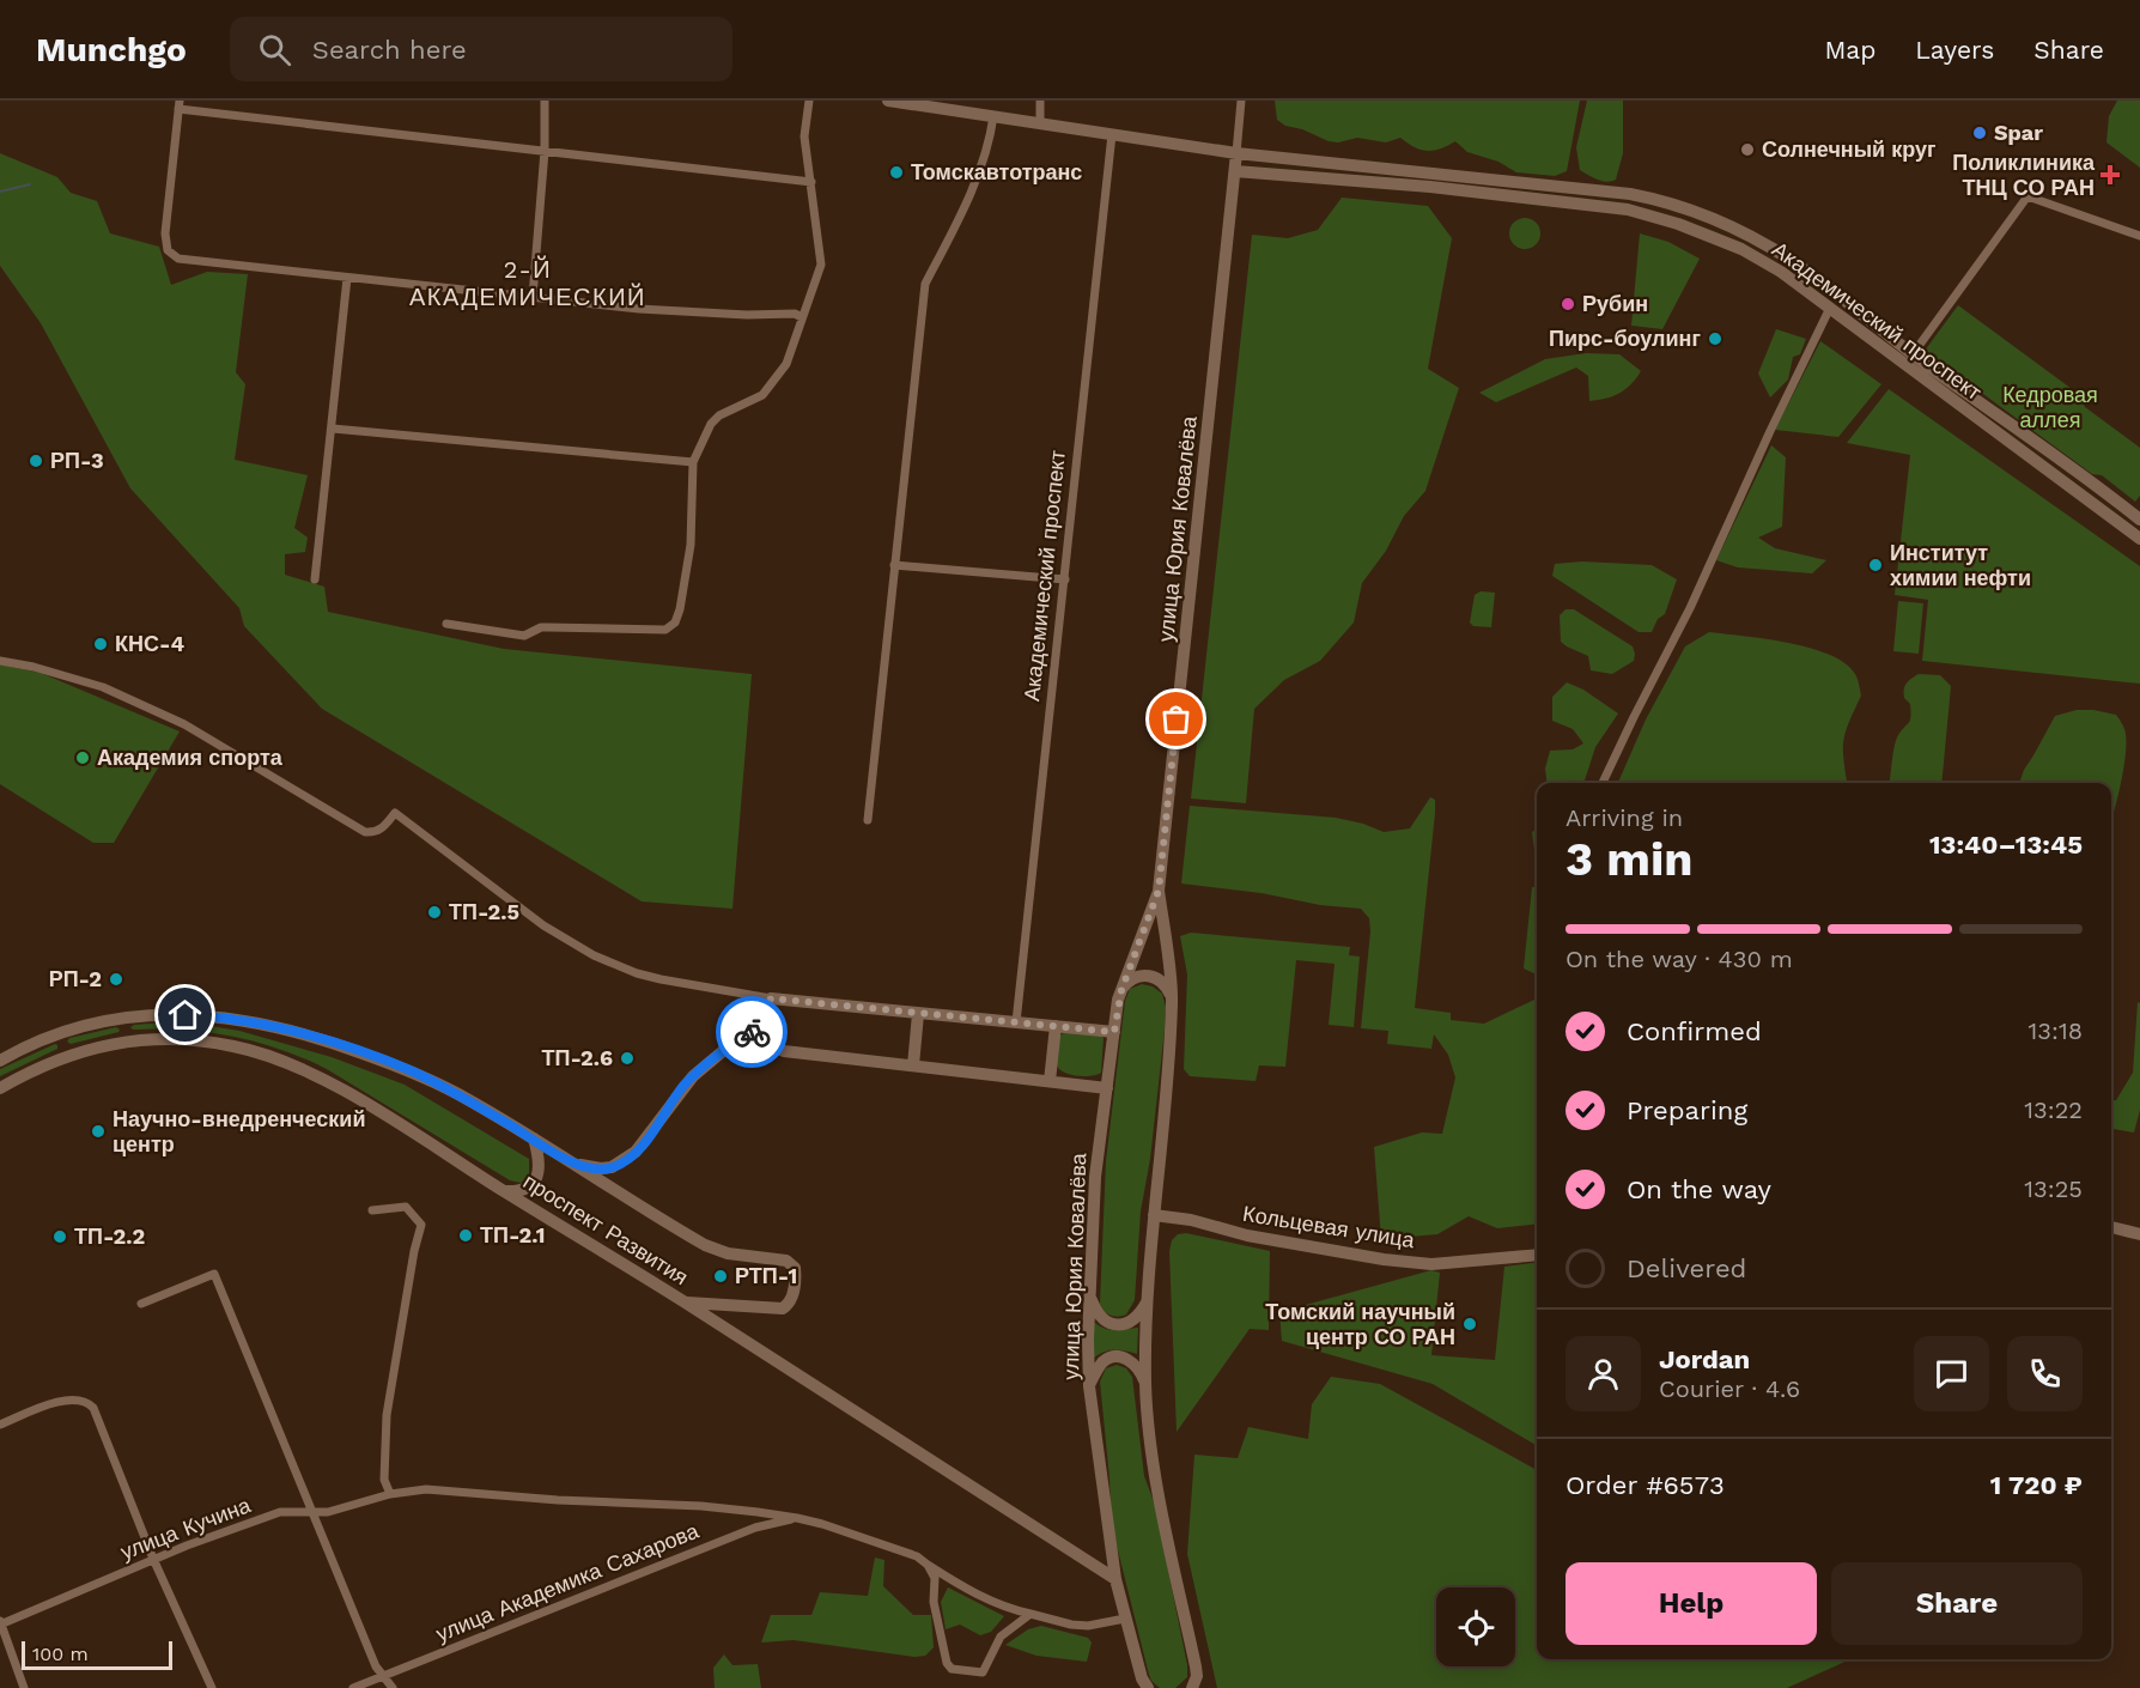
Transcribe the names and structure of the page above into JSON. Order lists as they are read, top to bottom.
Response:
{
  "streets": {
    "main road": [
      "Академический проспект",
      "улица Юрия Ковалёва",
      "Кольцевая улица",
      "проспект Развития"
    ],
    "street": ["улица Кучина", "улица Академика Сахарова"]
  },
  "crossings": [
    ["Академический проспект", "улица Юрия Ковалёва"],
    ["улица Юрия Ковалёва", "Кольцевая улица"],
    ["улица Юрия Ковалёва", "проспект Развития"],
    ["улица Юрия Ковалёва", "улица Кучина"],
    ["улица Кучина", "улица Академика Сахарова"]
  ],
  "districts": ["2-Й АКАДЕМИЧЕСКИЙ"],
  "parks": ["Кедровая аллея"],
  "places": {
    "other": [
      "Spar",
      "Солнечный круг",
      "Томскавтотранс",
      "Рубин",
      "Пирс-боулинг",
      "РП-3",
      "Институт химии нефти",
      "КНС-4",
      "Академия спорта",
      "ТП-2.5",
      "РП-2",
      "ТП-2.6",
      "Научно-внедренческий центр",
      "ТП-2.1",
      "ТП-2.2",
      "РТП-1",
      "Томский научный центр СО РАН"
    ],
    "health": ["Поликлиника ТНЦ СО РАН"]
  },
  "scale_bar": "100 m",
  "page": {
    "header": "Munchgo",
    "search": "Search here",
    "nav": ["Map", "Layers", "Share"],
    "heading": ["3 min", "Arriving in", "13:40–13:45"],
    "panel": [
      "Jordan",
      "Courier · 4.6",
      "Order #6573",
      "1 720 ₽"
    ],
    "bar": "On the way · 430 m",
    "list": [
      ["Confirmed", "13:18"],
      ["Preparing", "13:22"],
      ["On the way", "13:25"],
      "Delivered"
    ],
    "buttons": ["Help", "Share"],
    "scale": "100 m"
  }
}
